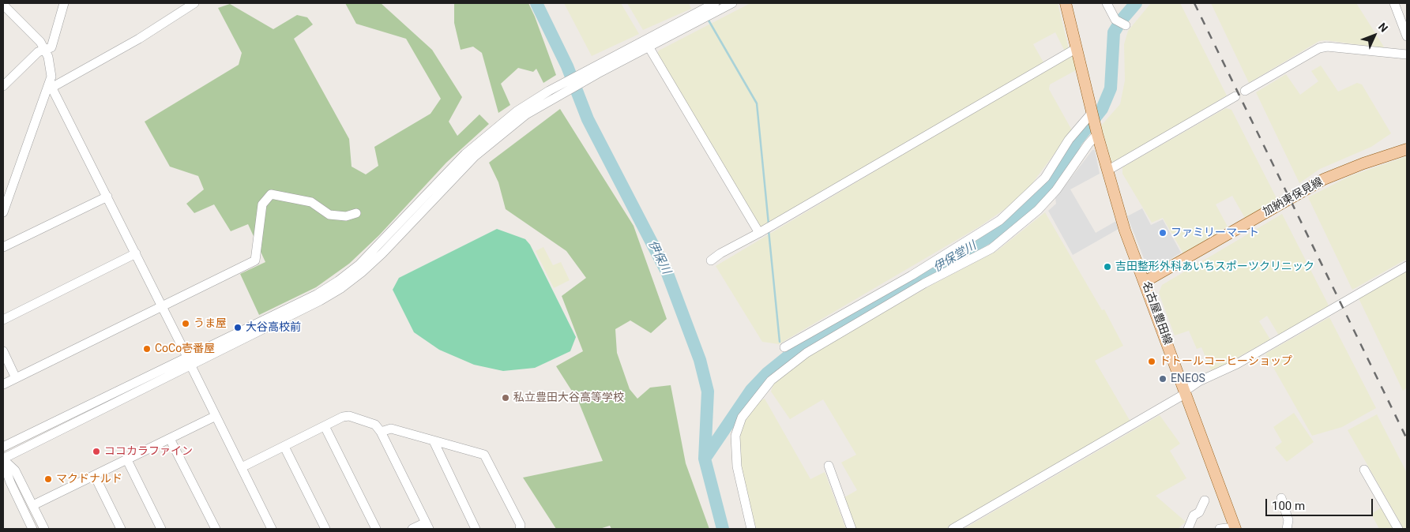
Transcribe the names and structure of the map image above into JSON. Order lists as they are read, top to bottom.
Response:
{
  "streets": {
    "main road": ["加納東保見線", "名古屋豊田線"]
  },
  "crossings": [
    ["加納東保見線", "名古屋豊田線"]
  ],
  "water": ["伊保川", "伊保堂川"],
  "places": [
    "ファミリーマート",
    "吉田整形外科あいちスポーツクリニック",
    "うま屋",
    "大谷高校前",
    "CoCo壱番屋",
    "ドトールコーヒーショップ",
    "ENEOS",
    "私立豊田大谷高等学校",
    "ココカラファイン",
    "マクドナルド"
  ],
  "scale_bar": "100 m",
  "north": "top right"
}
